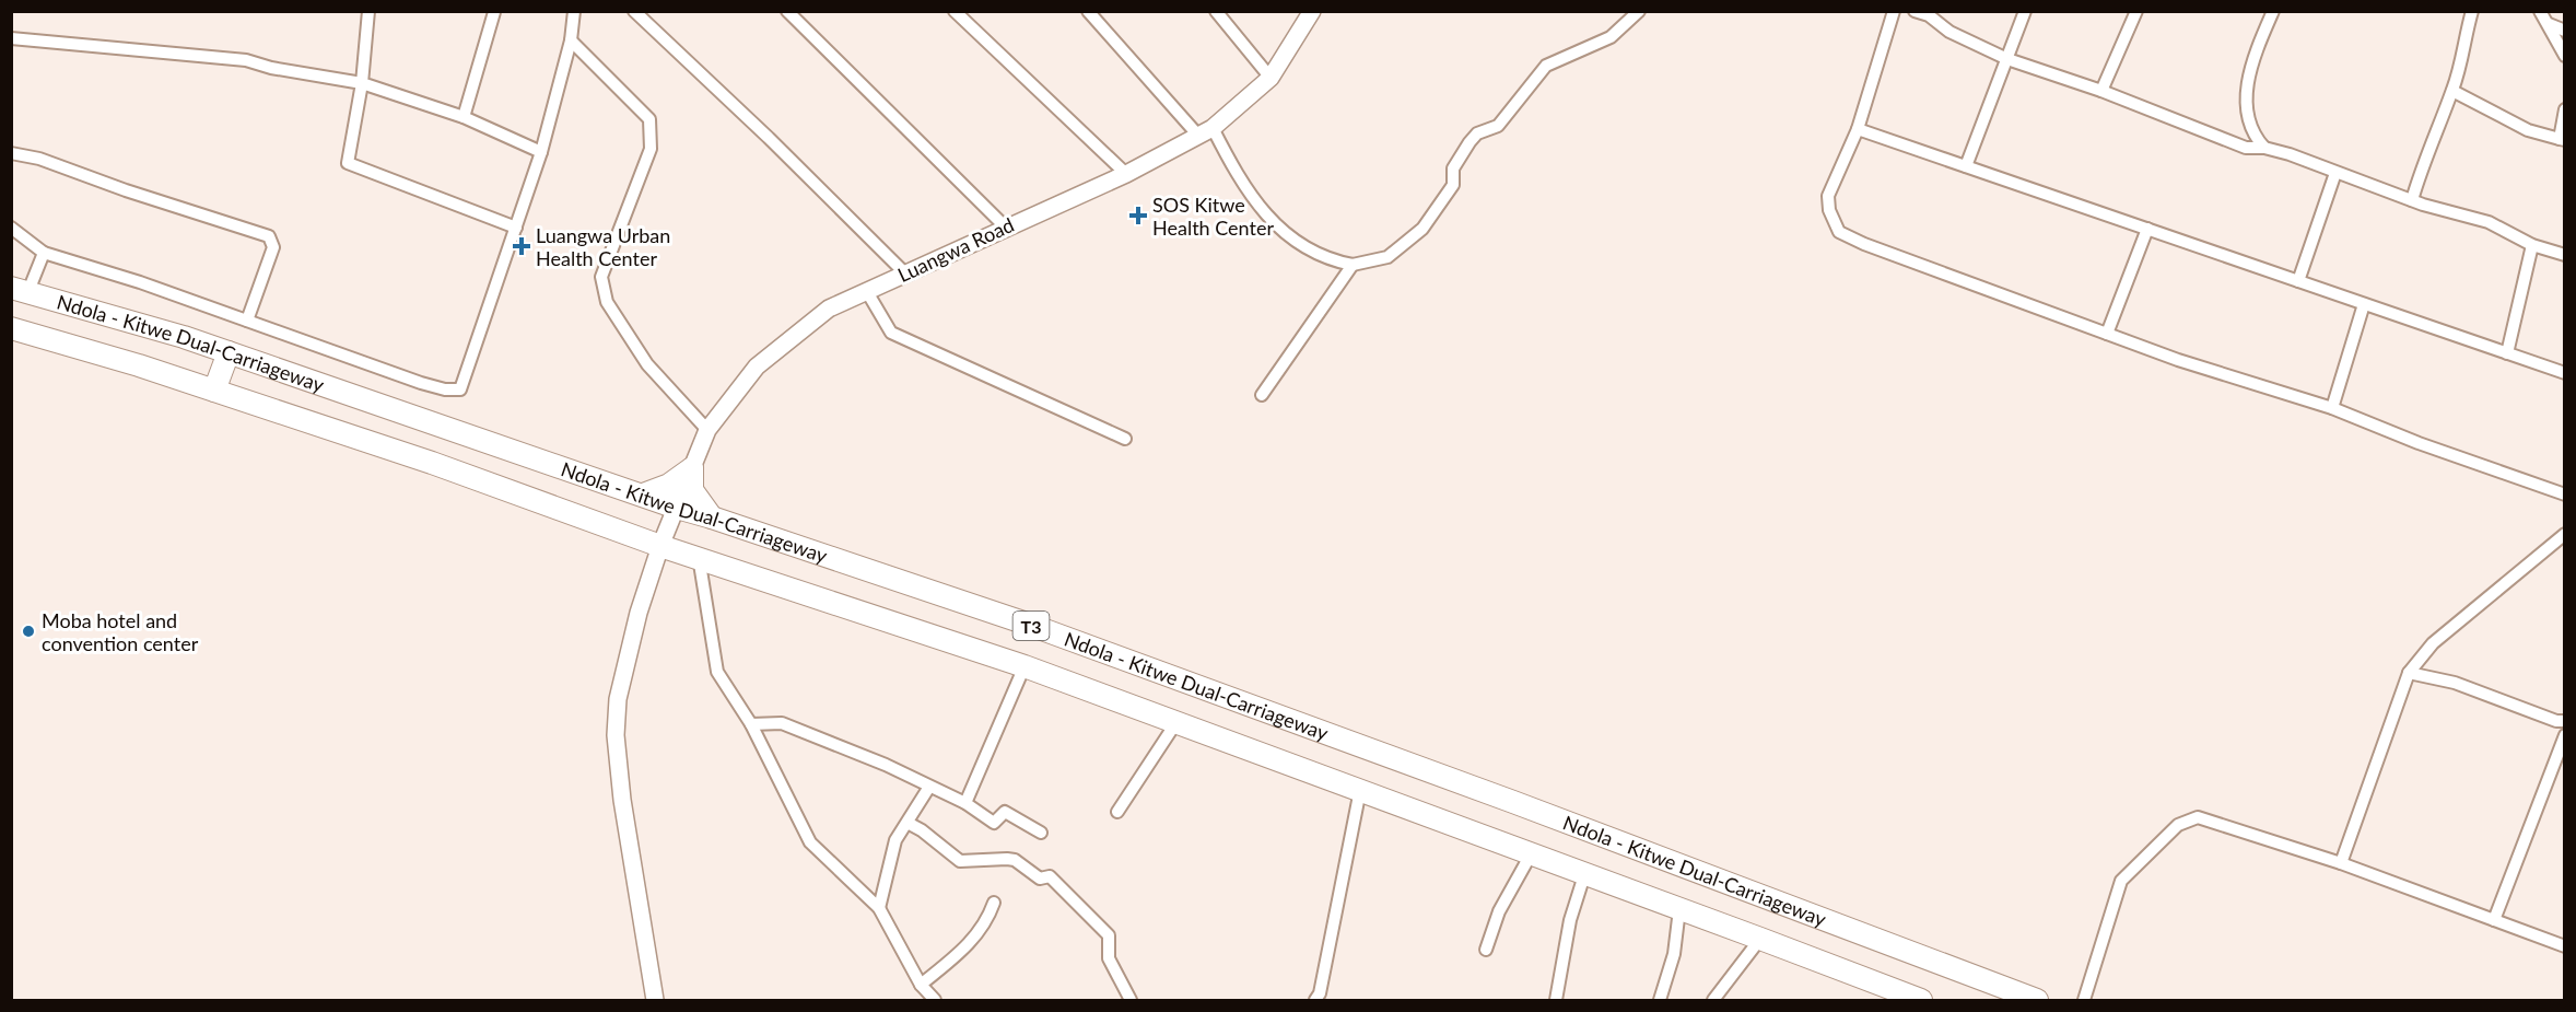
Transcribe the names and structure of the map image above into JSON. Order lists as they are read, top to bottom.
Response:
{
  "streets": {
    "highway": ["Ndola - Kitwe Dual-Carriageway", "T3"],
    "street": ["Luangwa Road"]
  },
  "crossings": [
    ["Luangwa Road", "Ndola - Kitwe Dual-Carriageway"]
  ],
  "places": {
    "health": ["SOS Kitwe Health Center", "Luangwa Urban Health Center"],
    "other": ["Moba hotel and convention center"]
  }
}
